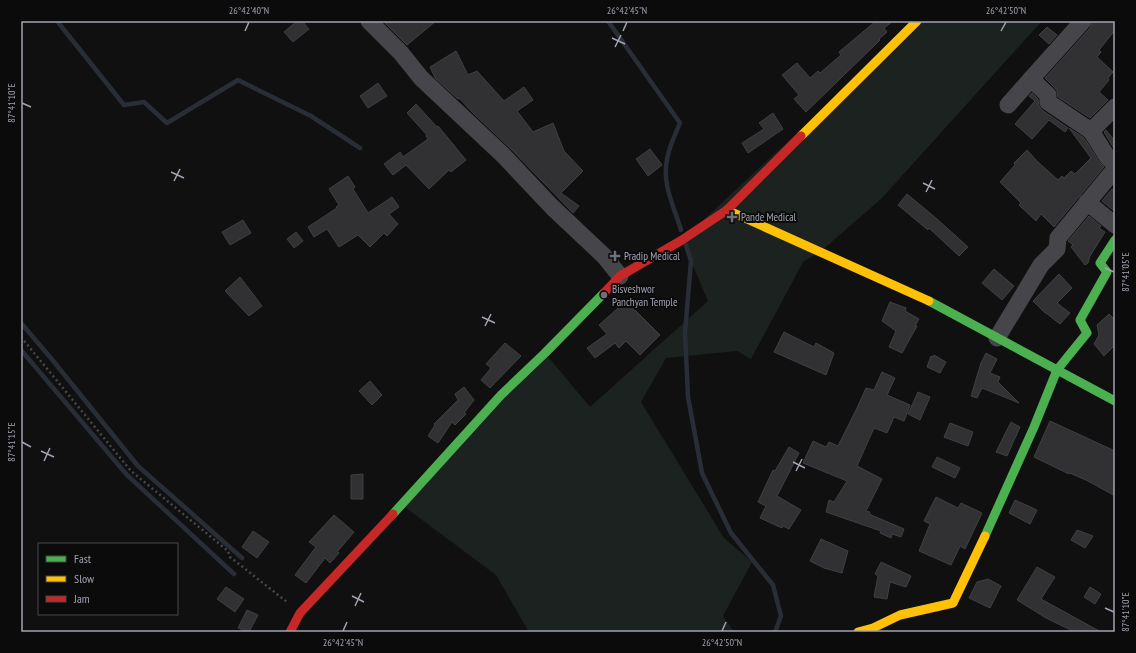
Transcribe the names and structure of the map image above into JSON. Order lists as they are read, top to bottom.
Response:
{
  "places": {
    "health": ["Pande Medical", "Pradip Medical"],
    "other": ["Bisveshwor Panchyan Temple"]
  },
  "legend": ["Fast", "Slow", "Jam"],
  "coordinates": [
    "26°42'40\"N",
    "26°42'45\"N",
    "26°42'50\"N",
    "87°41'10\"E",
    "87°41'05\"E",
    "87°41'15\"E"
  ]
}
